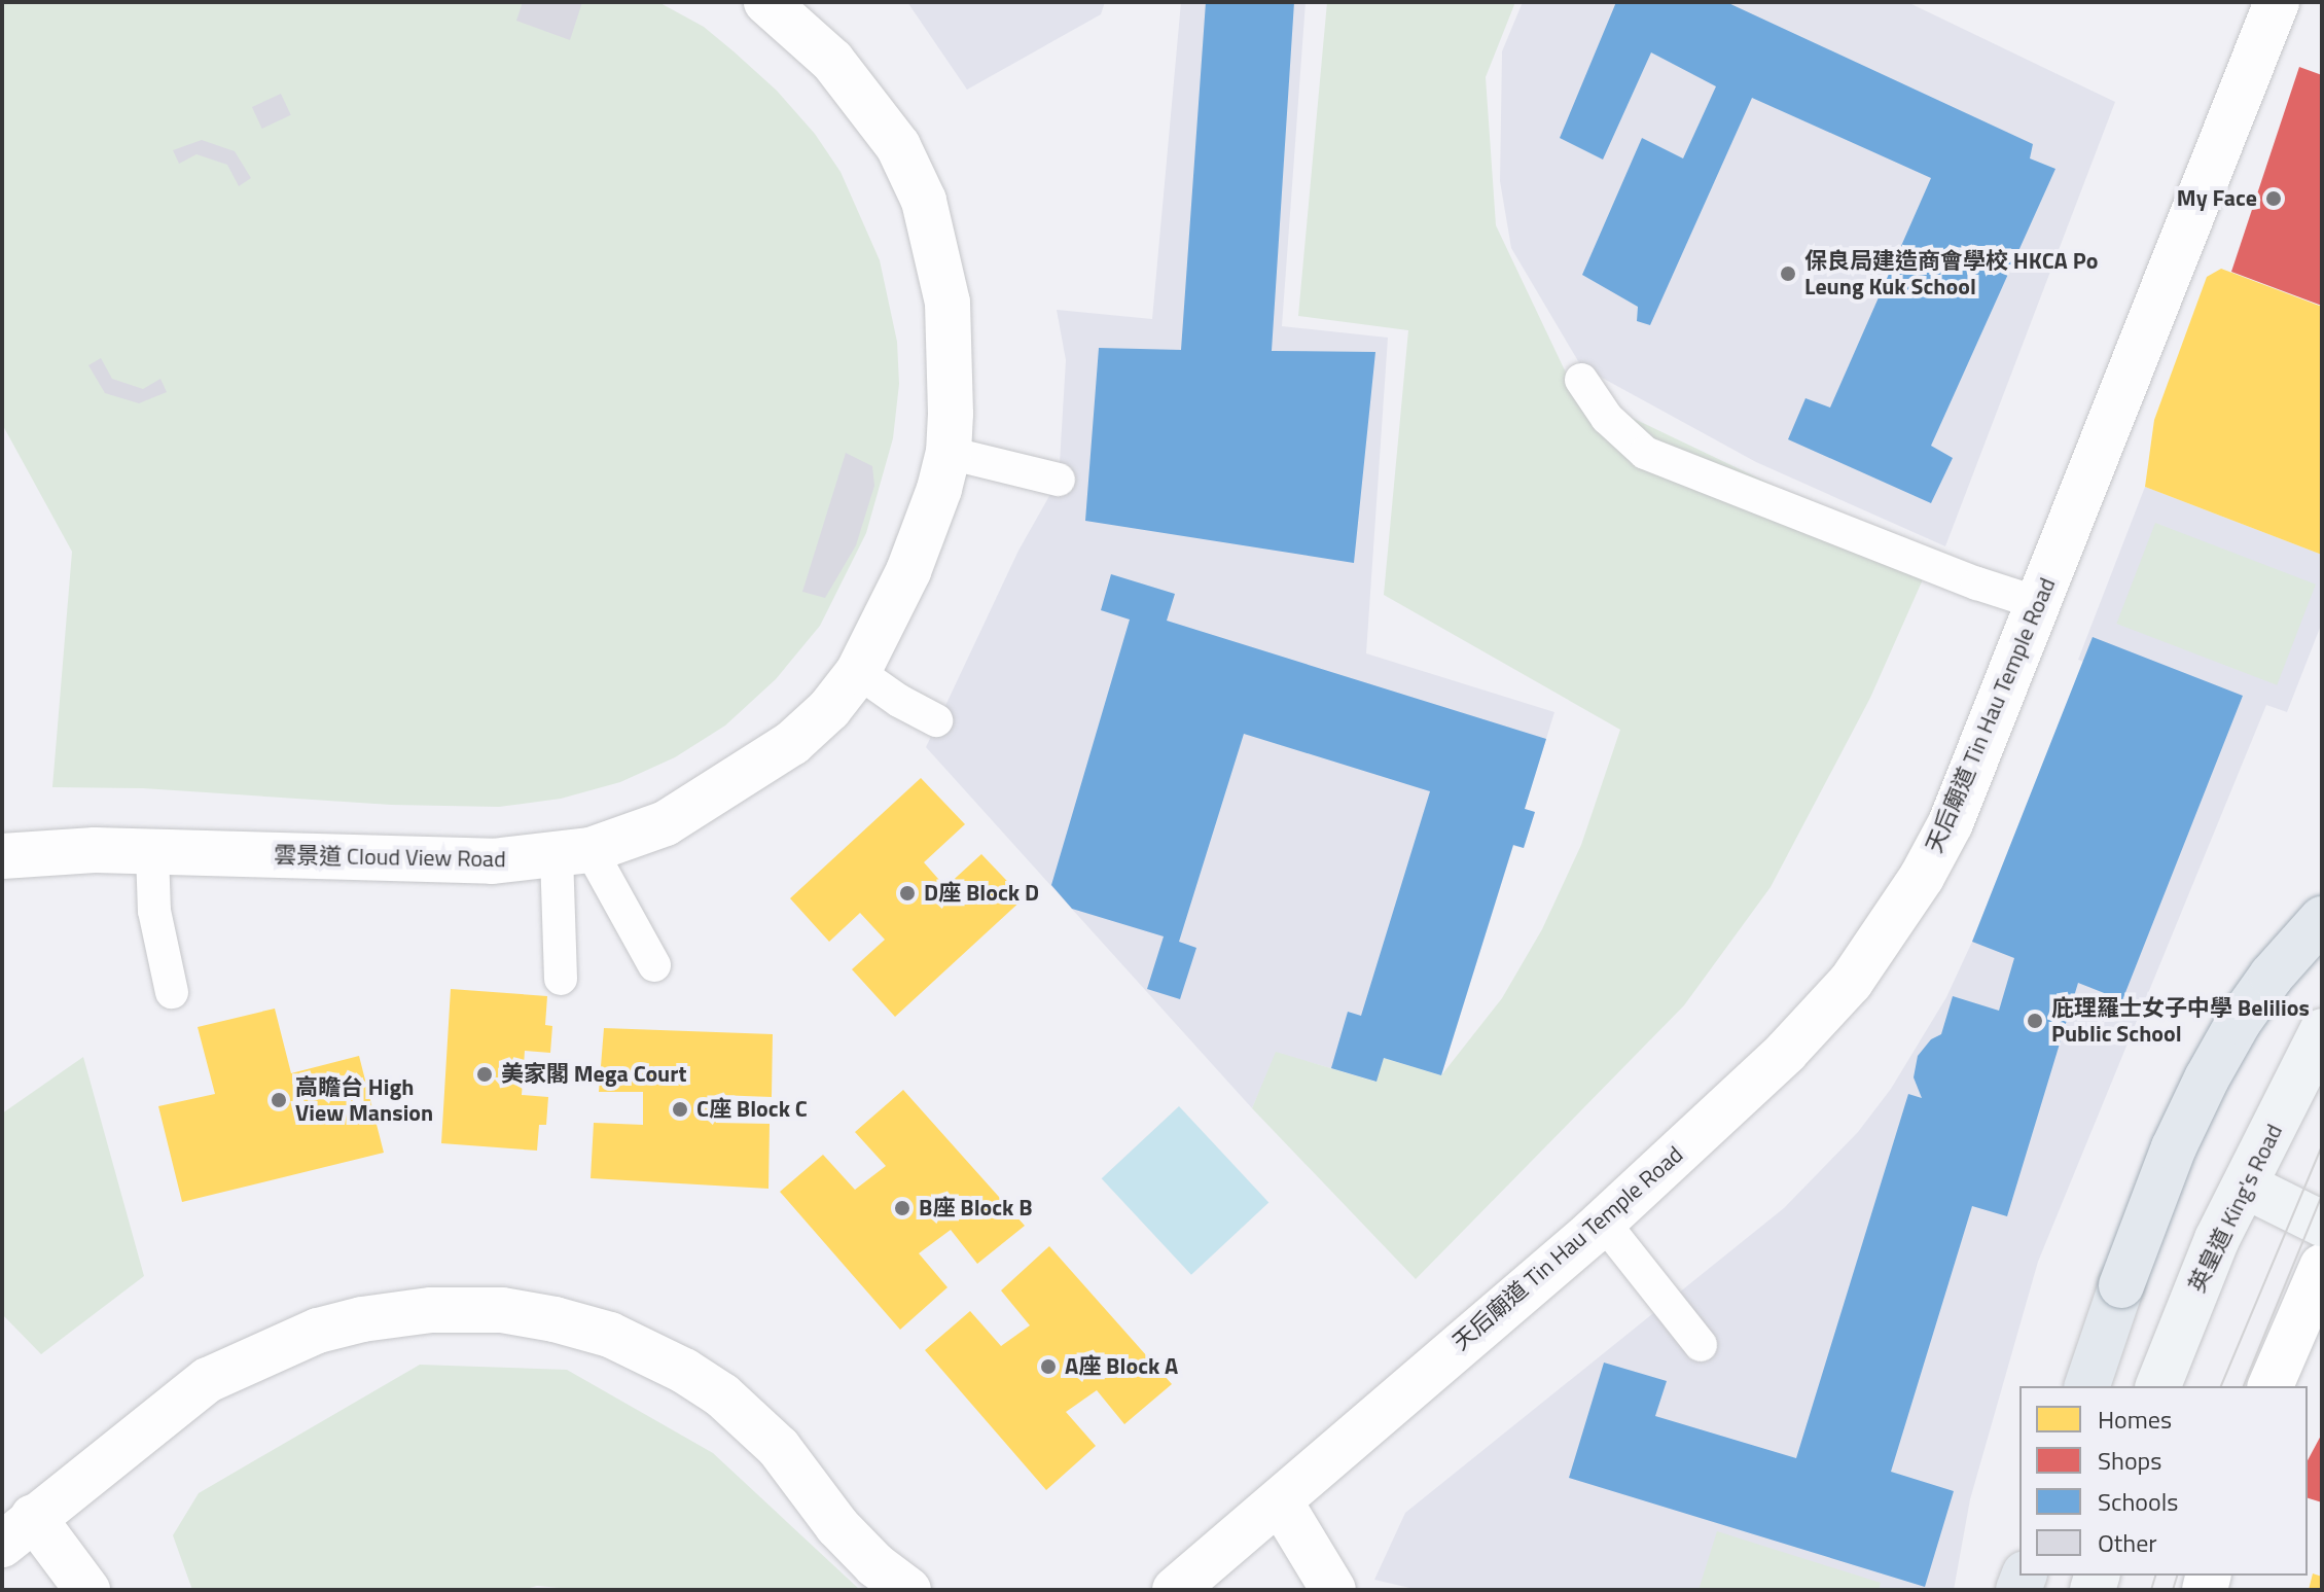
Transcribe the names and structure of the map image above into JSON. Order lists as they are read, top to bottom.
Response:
{
  "streets": {
    "main road": ["英皇道 King's Road"],
    "street": ["天后廟道 Tin Hau Temple Road", "雲景道 Cloud View Road"]
  },
  "places": [
    "My Face",
    "保良局建造商會學校 HKCA Po Leung Kuk School",
    "D座 Block D",
    "庇理羅士女子中學 Belilios Public School",
    "美家閣 Mega Court",
    "高瞻台 High View Mansion",
    "C座 Block C",
    "B座 Block B",
    "A座 Block A"
  ],
  "legend": [
    "Homes",
    "Shops",
    "Schools",
    "Other"
  ]
}
